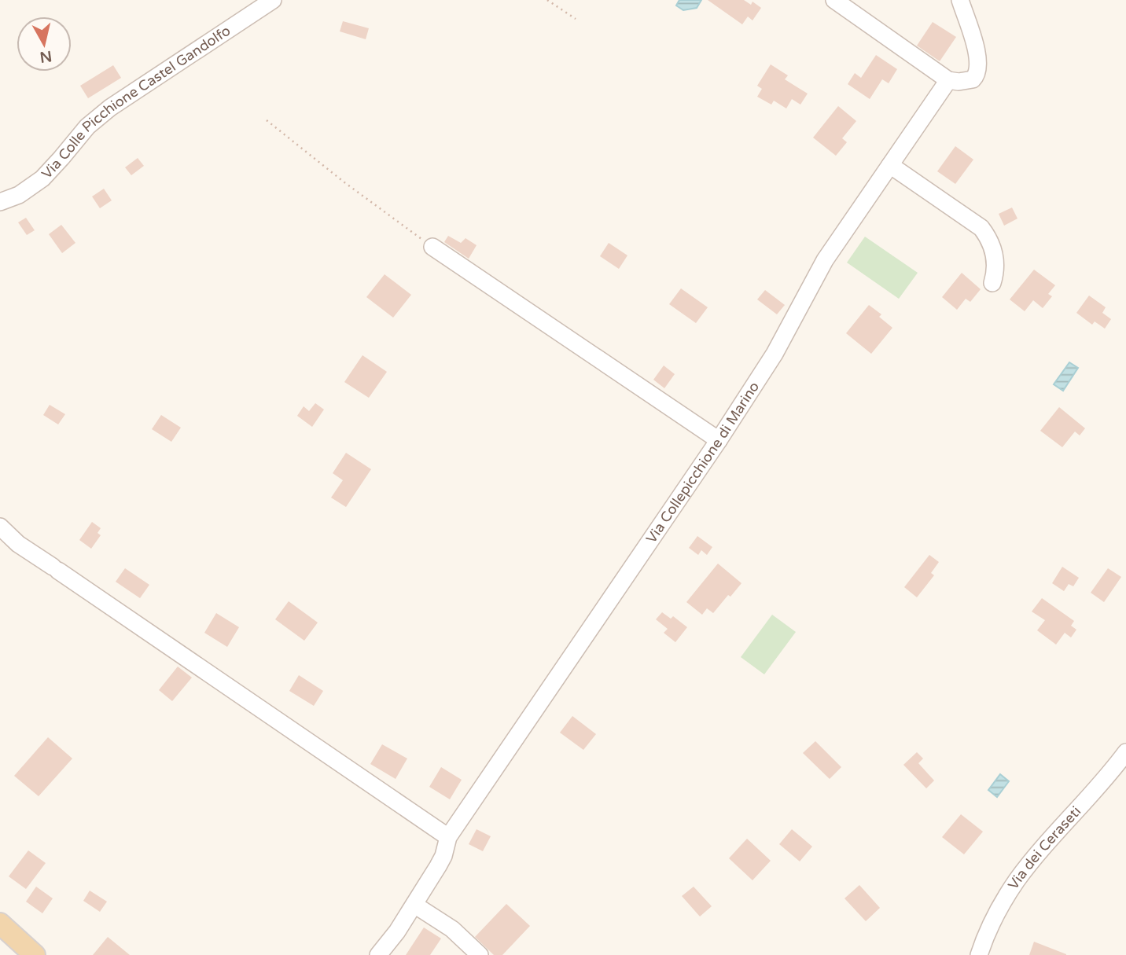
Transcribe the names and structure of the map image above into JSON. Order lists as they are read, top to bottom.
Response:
{
  "streets": {
    "street": ["Via Colle Picchione Castel Gandolfo", "Via Collepicchione di Marino", "Via dei Ceraseti"]
  },
  "north": "bottom"
}
